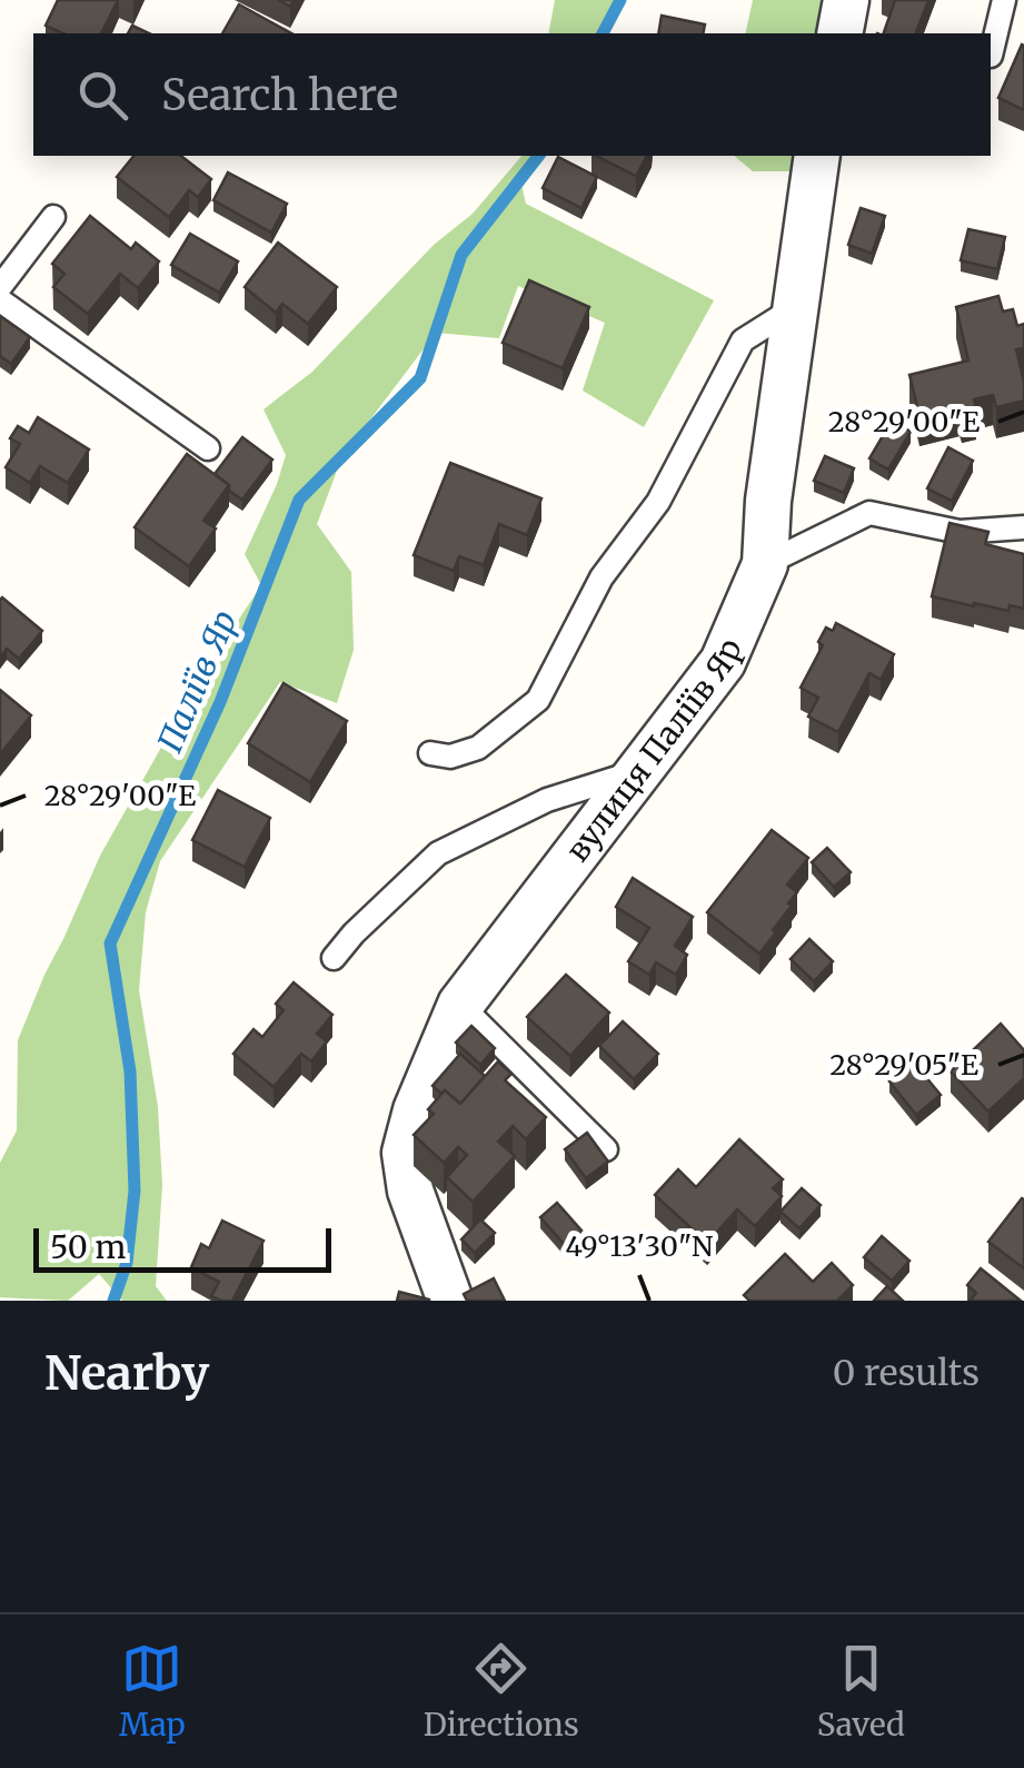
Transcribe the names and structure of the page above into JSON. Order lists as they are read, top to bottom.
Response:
{
  "streets": {
    "street": ["вулиця Паліїв Яр"]
  },
  "water": ["Паліїв Яр"],
  "scale_bar": "50 m",
  "page": {
    "search": "Search here",
    "scale": "50 m",
    "heading": ["Nearby", "0 results"],
    "nav": ["Map", "Directions", "Saved"]
  },
  "coordinates": ["28°29'00\"E", "28°29'05\"E", "49°13'30\"N"]
}
